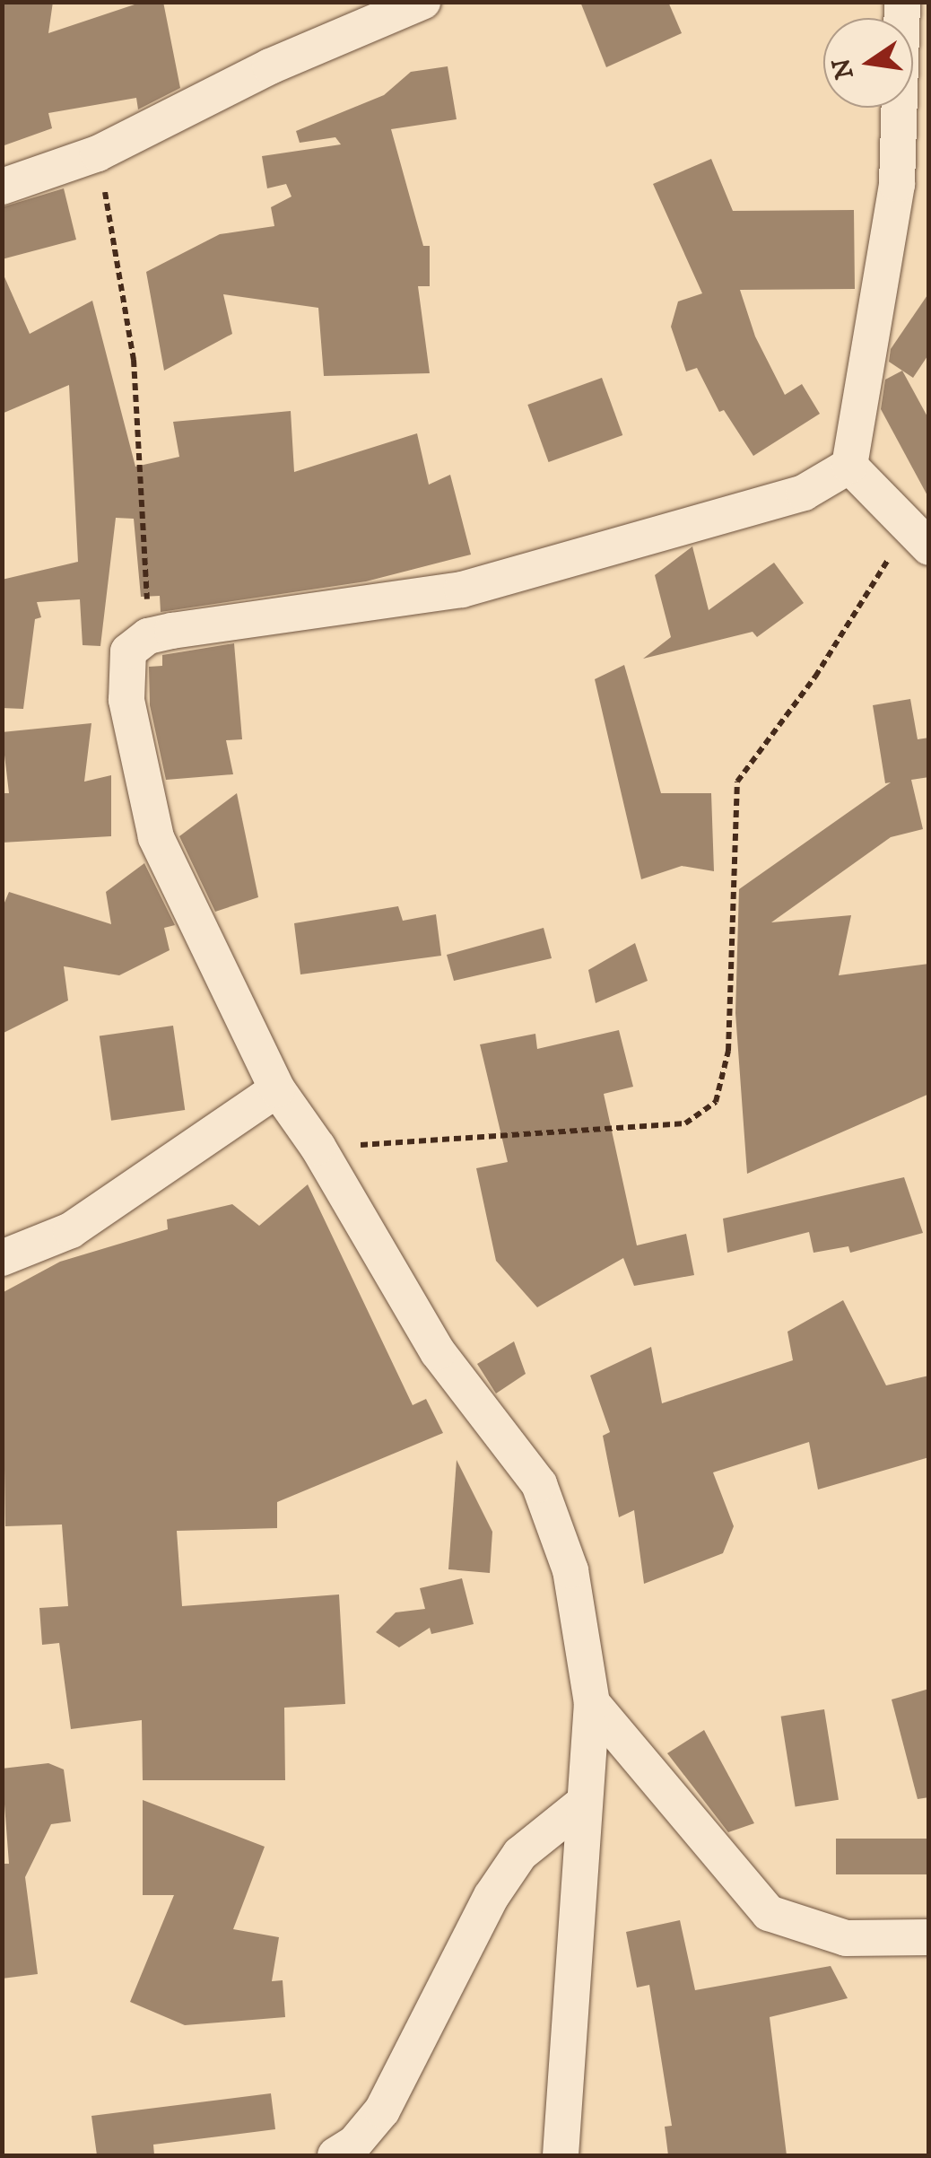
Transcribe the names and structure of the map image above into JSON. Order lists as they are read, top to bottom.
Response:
{
  "north": "left"
}
